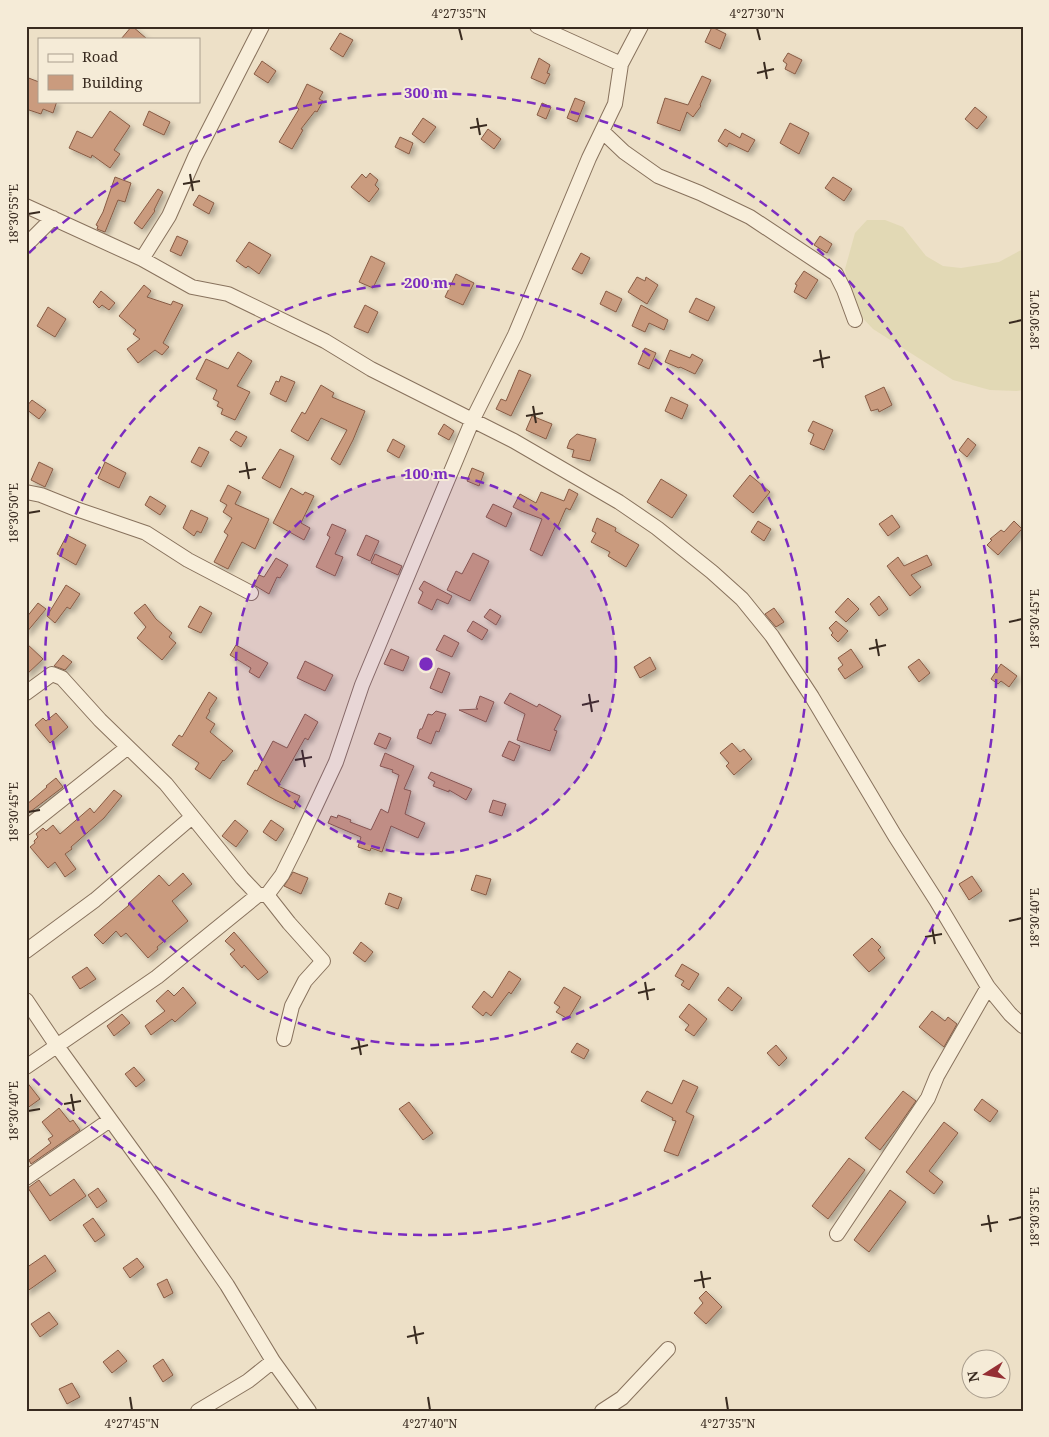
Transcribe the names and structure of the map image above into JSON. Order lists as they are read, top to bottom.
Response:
{
  "legend": ["Road", "Building"],
  "north": "left",
  "coordinates": [
    "4°27'35\"N",
    "4°27'30\"N",
    "18°30'55\"E",
    "18°30'50\"E",
    "18°30'45\"E",
    "18°30'40\"E",
    "18°30'35\"E",
    "4°27'45\"N",
    "4°27'40\"N"
  ],
  "rings": ["300 m", "200 m", "100 m"]
}
